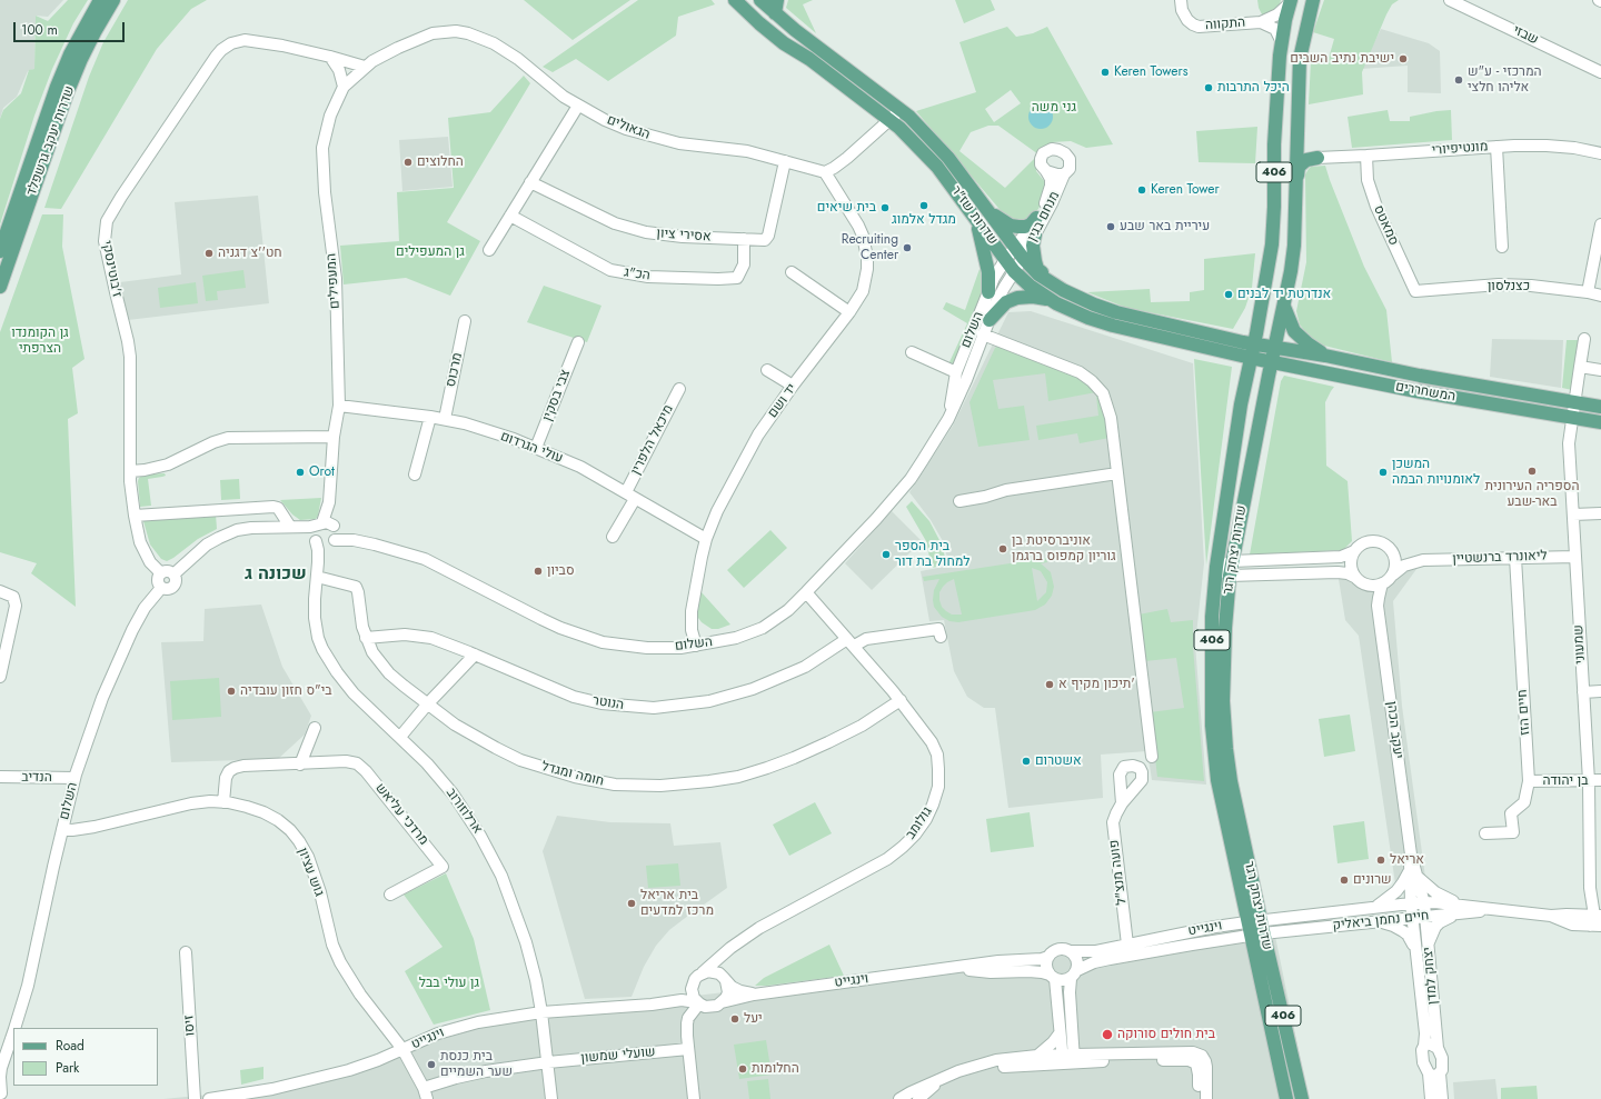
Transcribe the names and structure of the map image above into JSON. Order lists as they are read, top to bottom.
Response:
{
  "streets": {
    "main road": [
      "שדרות יעקב גרשפלד",
      "406",
      "שדרות שז\"ר",
      "המשחררים",
      "שדרות יצחק רגר"
    ],
    "street": [
      "התקווה",
      "שבזי",
      "הגאולים",
      "מונטיפיורי",
      "מנחם בגין",
      "סמאטס",
      "אסירי ציון",
      "ז'בוטינסקי",
      "הכ\"ג",
      "המעפילים",
      "כצנלסון",
      "השלום",
      "מרכוס",
      "צבי בסקין",
      "יד ושם",
      "מיכאל הלפרין",
      "עולי הגרדום",
      "ליאונרד ברנשטיין",
      "שמעוני",
      "הנוטר",
      "חיים הזז",
      "יעקב הכהן",
      "חומה ומגדל",
      "הנדיב",
      "בן יהודה",
      "ארלוזורוב",
      "מרדכי עליאש",
      "גולומב",
      "גוש עציון",
      "פועה מנצ\"ל",
      "חיים נחמן ביאליק",
      "וינגייט",
      "יצחק למדן",
      "זיסו",
      "שועלי שמשון"
    ]
  },
  "crossings": [
    ["התקווה", "שדרות יצחק רגר"],
    ["הגאולים", "אסירי ציון"],
    ["הגאולים", "ז'בוטינסקי"],
    ["הגאולים", "המעפילים"],
    ["הגאולים", "יד ושם"],
    ["מונטיפיורי", "סמאטס"],
    ["שדרות שז\"ר", "מנחם בגין"],
    ["שדרות שז\"ר", "השלום"],
    ["שדרות שז\"ר", "המשחררים"],
    ["שדרות שז\"ר", "שדרות יצחק רגר"],
    ["מנחם בגין", "השלום"],
    ["סמאטס", "כצנלסון"],
    ["אסירי ציון", "הכ\"ג"],
    ["ז'בוטינסקי", "המעפילים"],
    ["ז'בוטינסקי", "השלום"],
    ["המעפילים", "השלום"],
    ["המעפילים", "עולי הגרדום"],
    ["המעפילים", "ארלוזורוב"],
    ["השלום", "יד ושם"],
    ["השלום", "הנדיב"],
    ["השלום", "ארלוזורוב"],
    ["השלום", "גולומב"],
    ["השלום", "גוש עציון"],
    ["מרכוס", "עולי הגרדום"],
    ["המשחררים", "שדרות יצחק רגר"],
    ["המשחררים", "שמעוני"],
    ["צבי בסקין", "עולי הגרדום"],
    ["יד ושם", "עולי הגרדום"],
    ["מיכאל הלפרין", "עולי הגרדום"],
    ["שדרות יצחק רגר", "חיים נחמן ביאליק"],
    ["שדרות יצחק רגר", "וינגייט"],
    ["ליאונרד ברנשטיין", "שמעוני"],
    ["ליאונרד ברנשטיין", "חיים הזז"],
    ["ליאונרד ברנשטיין", "יעקב הכהן"],
    ["שמעוני", "בן יהודה"],
    ["שמעוני", "חיים נחמן ביאליק"],
    ["הנוטר", "חומה ומגדל"],
    ["הנוטר", "גולומב"],
    ["חיים הזז", "בן יהודה"],
    ["יעקב הכהן", "חיים נחמן ביאליק"],
    ["יעקב הכהן", "יצחק למדן"],
    ["חומה ומגדל", "ארלוזורוב"],
    ["חומה ומגדל", "גולומב"],
    ["ארלוזורוב", "וינגייט"],
    ["ארלוזורוב", "שועלי שמשון"],
    ["מרדכי עליאש", "גוש עציון"],
    ["גולומב", "וינגייט"],
    ["גוש עציון", "וינגייט"],
    ["גוש עציון", "שועלי שמשון"],
    ["פועה מנצ\"ל", "וינגייט"],
    ["חיים נחמן ביאליק", "וינגייט"],
    ["חיים נחמן ביאליק", "יצחק למדן"]
  ],
  "districts": ["שכונה ג"],
  "parks": [
    "גני משה",
    "גן המעפילים",
    "גן הקומנדו הצרפתי",
    "גן עולי בבל"
  ],
  "places": [
    "ישיבת נתיב השבים",
    "Keren Towers",
    "המרכזי - ע\"ש אליהו חלצי",
    "היכל התרבות",
    "החלוצים",
    "Keren Tower",
    "מגדל אלמוג",
    "בית שיאים",
    "עיריית באר שבע",
    "Recruiting Center",
    "חט''צ דגניה",
    "אנדרטת יד לבנים",
    "הספריה העירונית באר-שבע",
    "Orot",
    "המשכן לאומנויות הבמה",
    "אוניברסיטת בן גוריון קמפוס ברגמן",
    "בית הספר למחול בת דור",
    "סביון",
    "תיכון מקיף א'",
    "בי\"ס חזון עובדיה",
    "אשטרום",
    "אריאל",
    "שרונים",
    "בית אריאל מרכז למדעים",
    "יעל",
    "בית חולים סורוקה",
    "בית כנסת שער השמיים",
    "החלומות"
  ],
  "legend": ["Road", "Park"],
  "scale_bar": "100 m"
}
